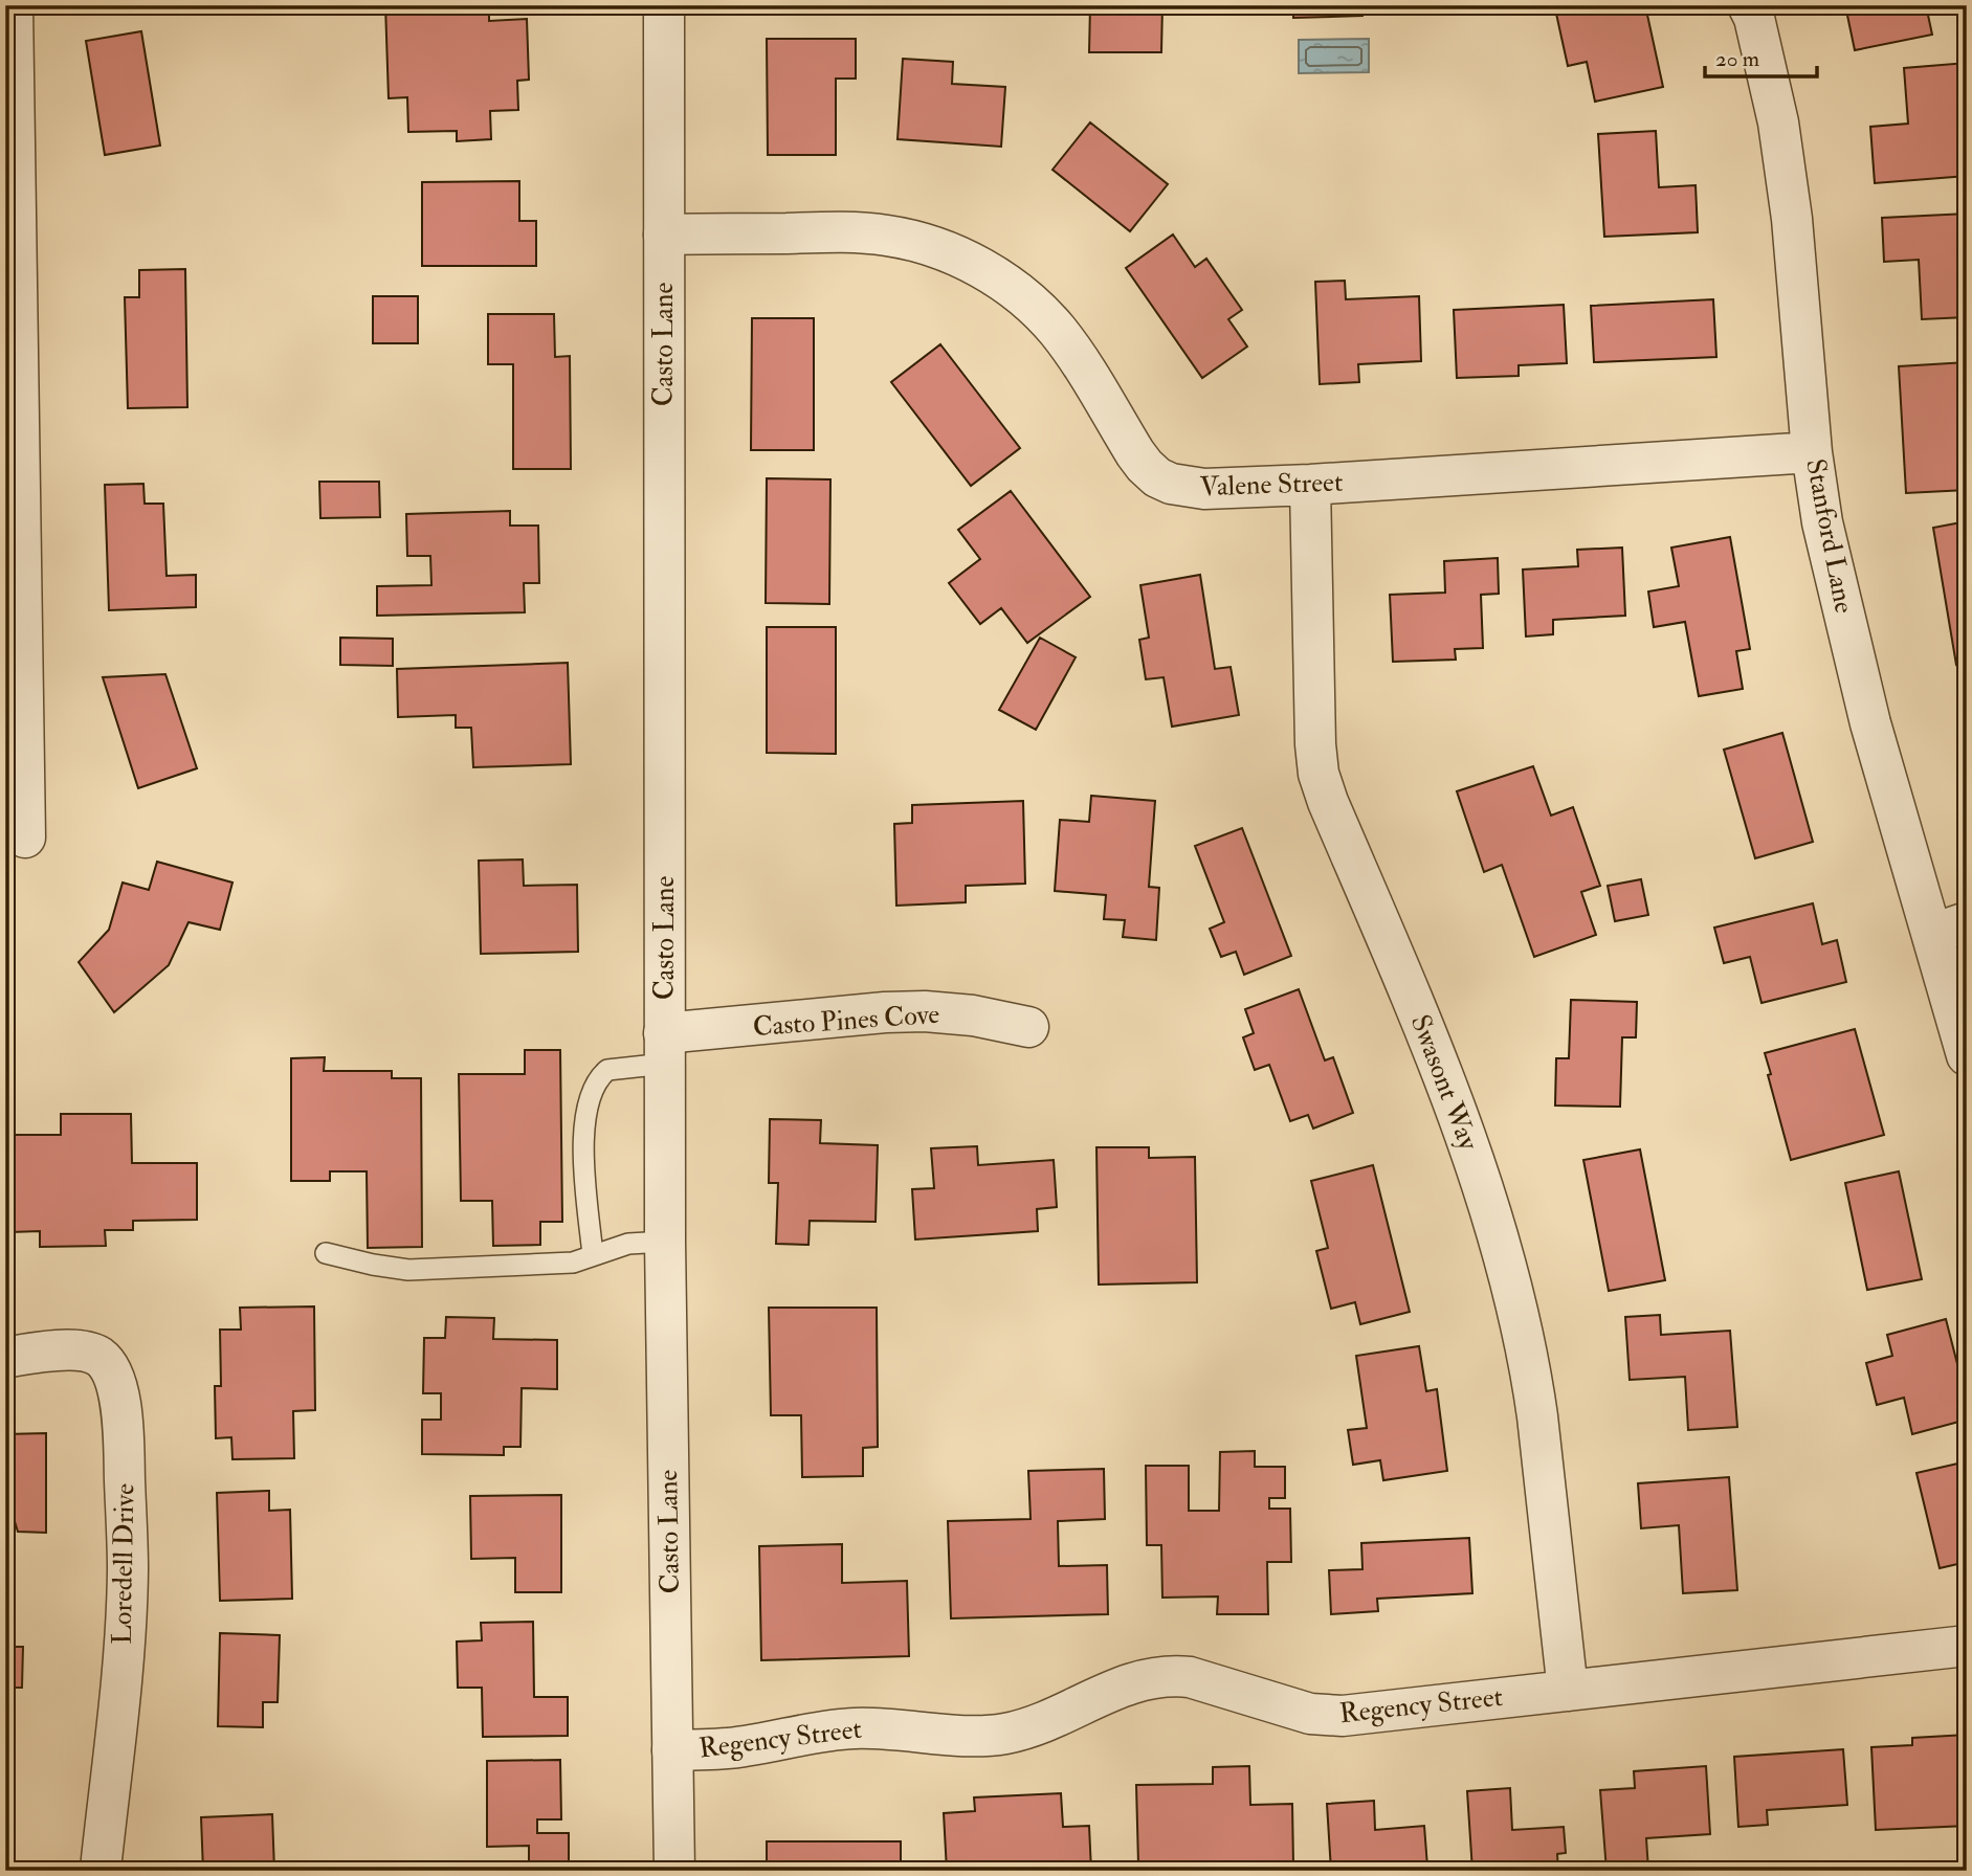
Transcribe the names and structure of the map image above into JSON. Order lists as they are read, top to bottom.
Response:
{
  "streets": {
    "street": [
      "Casto Lane",
      "Valene Street",
      "Stanford Lane",
      "Casto Pines Cove",
      "Swasont Way",
      "Loredell Drive",
      "Regency Street"
    ]
  },
  "crossings": [
    ["Casto Lane", "Valene Street"],
    ["Casto Lane", "Casto Pines Cove"],
    ["Casto Lane", "Regency Street"],
    ["Valene Street", "Stanford Lane"],
    ["Valene Street", "Swasont Way"],
    ["Swasont Way", "Regency Street"]
  ],
  "scale_bar": "20 m"
}
